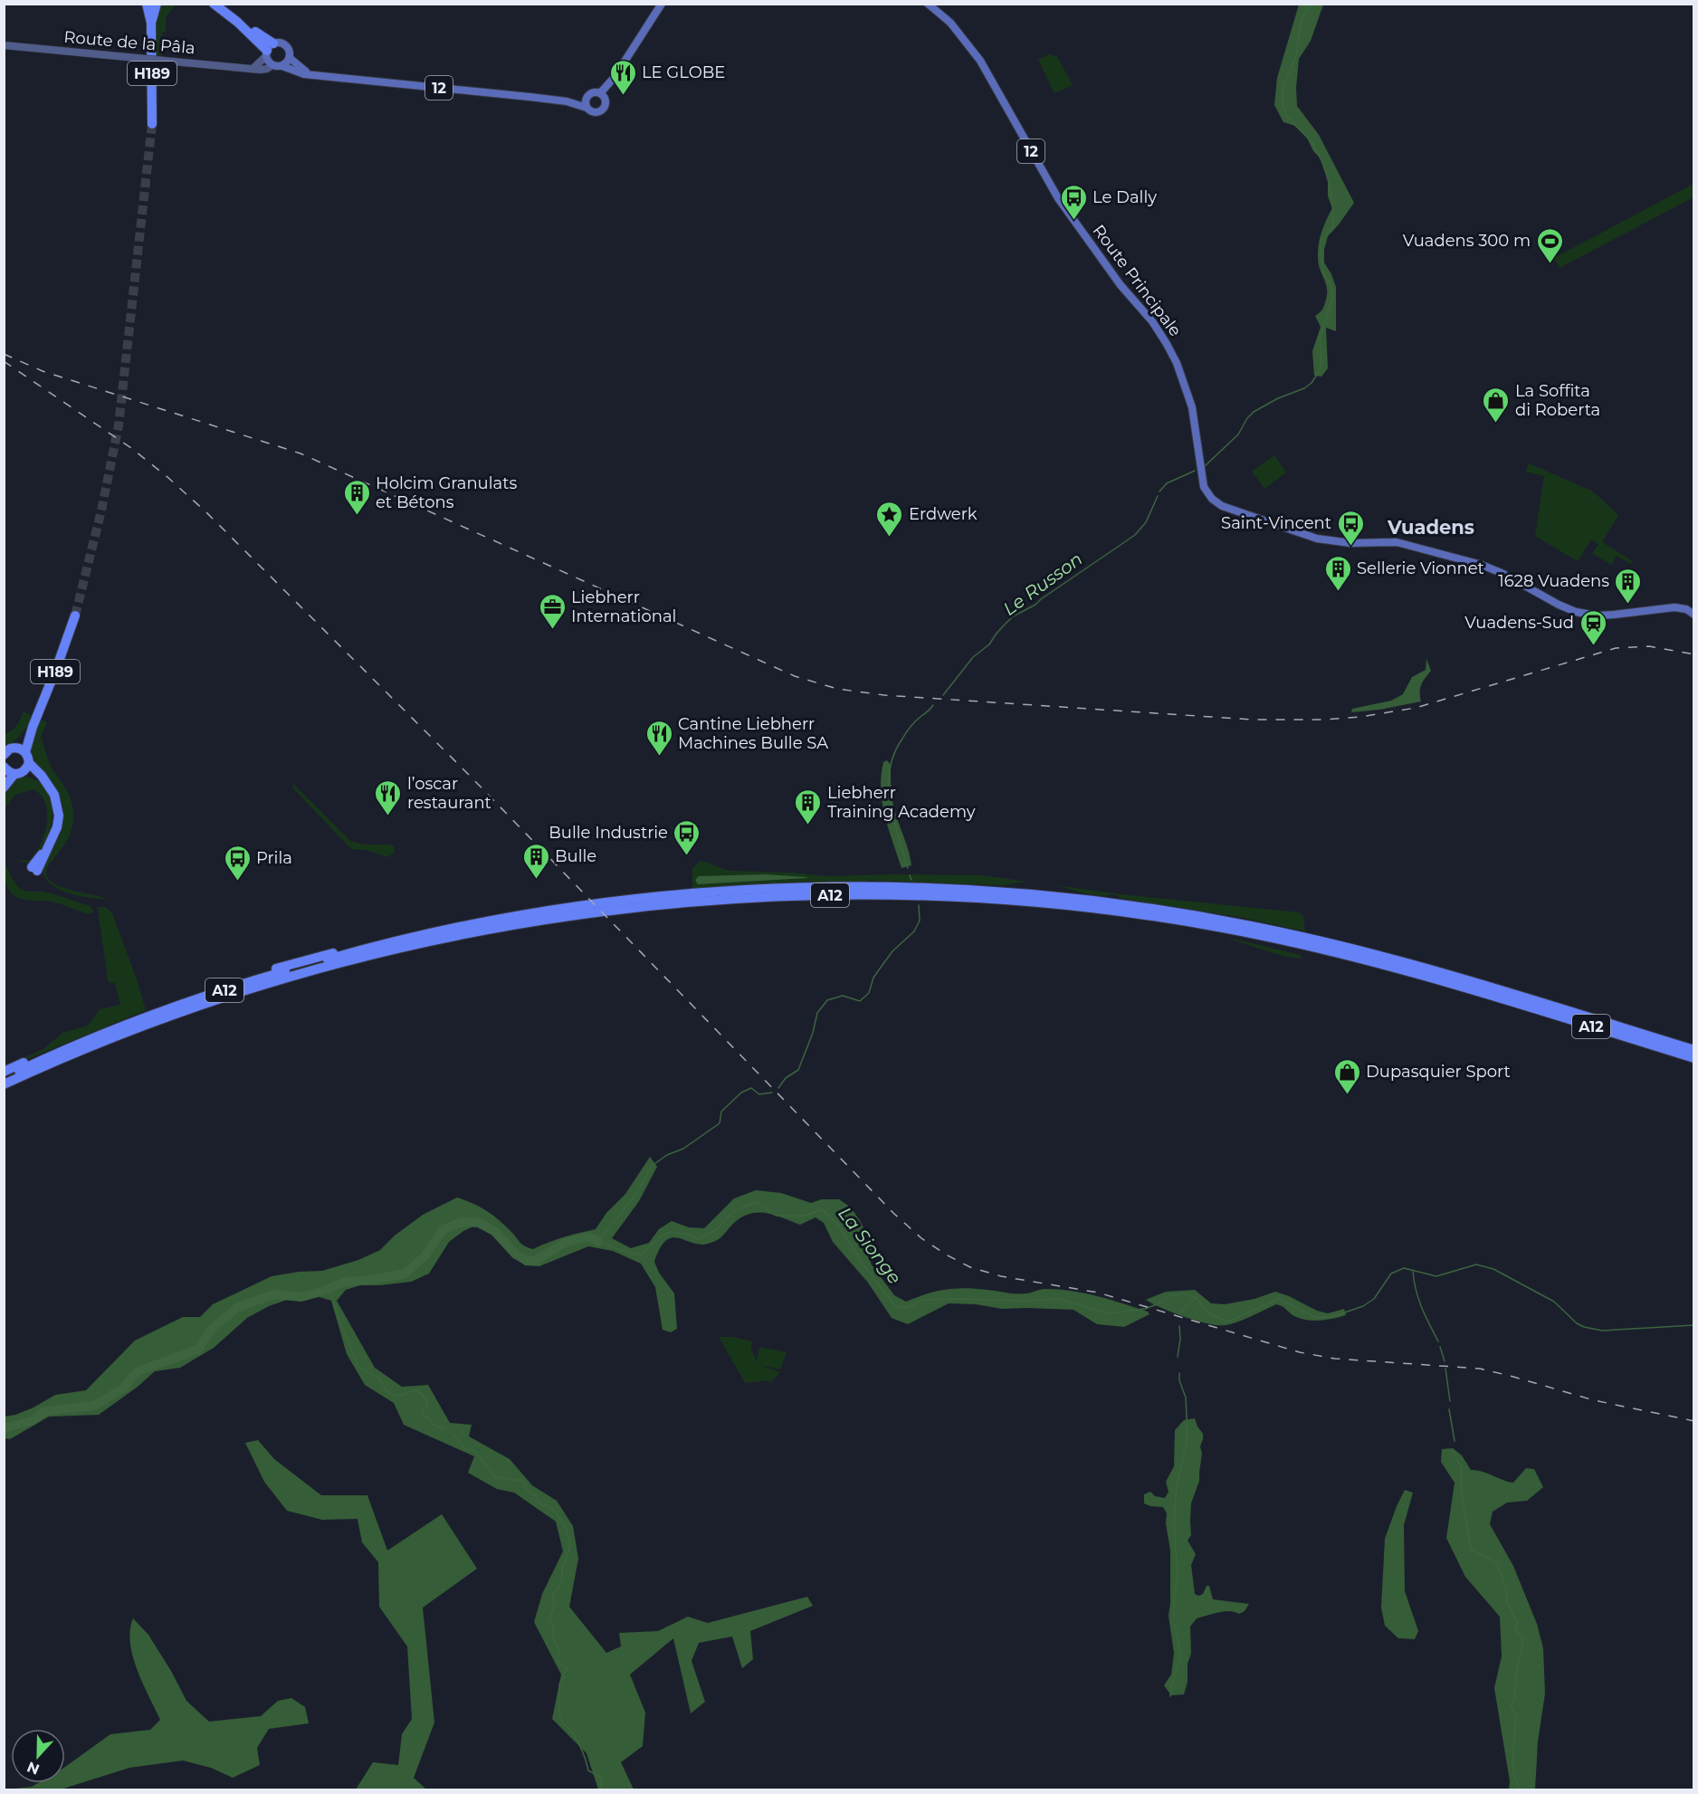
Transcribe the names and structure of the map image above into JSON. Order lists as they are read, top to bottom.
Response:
{
  "streets": {
    "highway": ["H189", "A12"],
    "main road": ["12", "Route Principale"],
    "street": ["Route de la Pâla"]
  },
  "crossings": [
    ["Route de la Pâla", "12"]
  ],
  "districts": ["Vuadens"],
  "water": ["Le Russon", "La Sionge"],
  "places": {
    "restaurant": ["LE GLOBE", "Cantine Liebherr Machines Bulle SA", "l’oscar restaurant"],
    "bus stop": [
      "Le Dally",
      "Saint-Vincent",
      "Bulle Industrie",
      "Prila"
    ],
    "sports": ["Vuadens 300 m"],
    "shop": ["La Soffita di Roberta", "Dupasquier Sport"],
    "building": [
      "Holcim Granulats et Bétons",
      "Sellerie Vionnet",
      "1628 Vuadens",
      "Liebherr Training Academy",
      "Bulle"
    ],
    "place": ["Erdwerk"],
    "office": ["Liebherr International"],
    "station": ["Vuadens-Sud"]
  },
  "north": "bottom"
}
